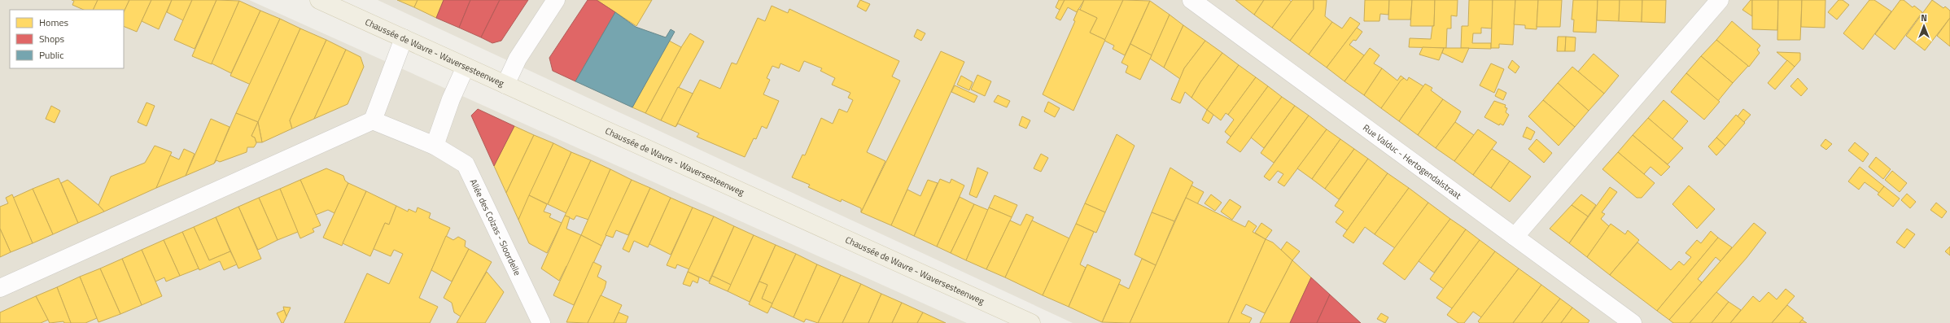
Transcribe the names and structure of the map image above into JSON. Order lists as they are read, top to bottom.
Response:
{
  "streets": {
    "main road": ["Chaussée de Wavre - Waversesteenweg"],
    "street": ["Rue Valduc - Hertogendalstraat", "Allée des Colzas - Sloordelle"]
  },
  "legend": ["Homes", "Shops", "Public"],
  "north": "top"
}
